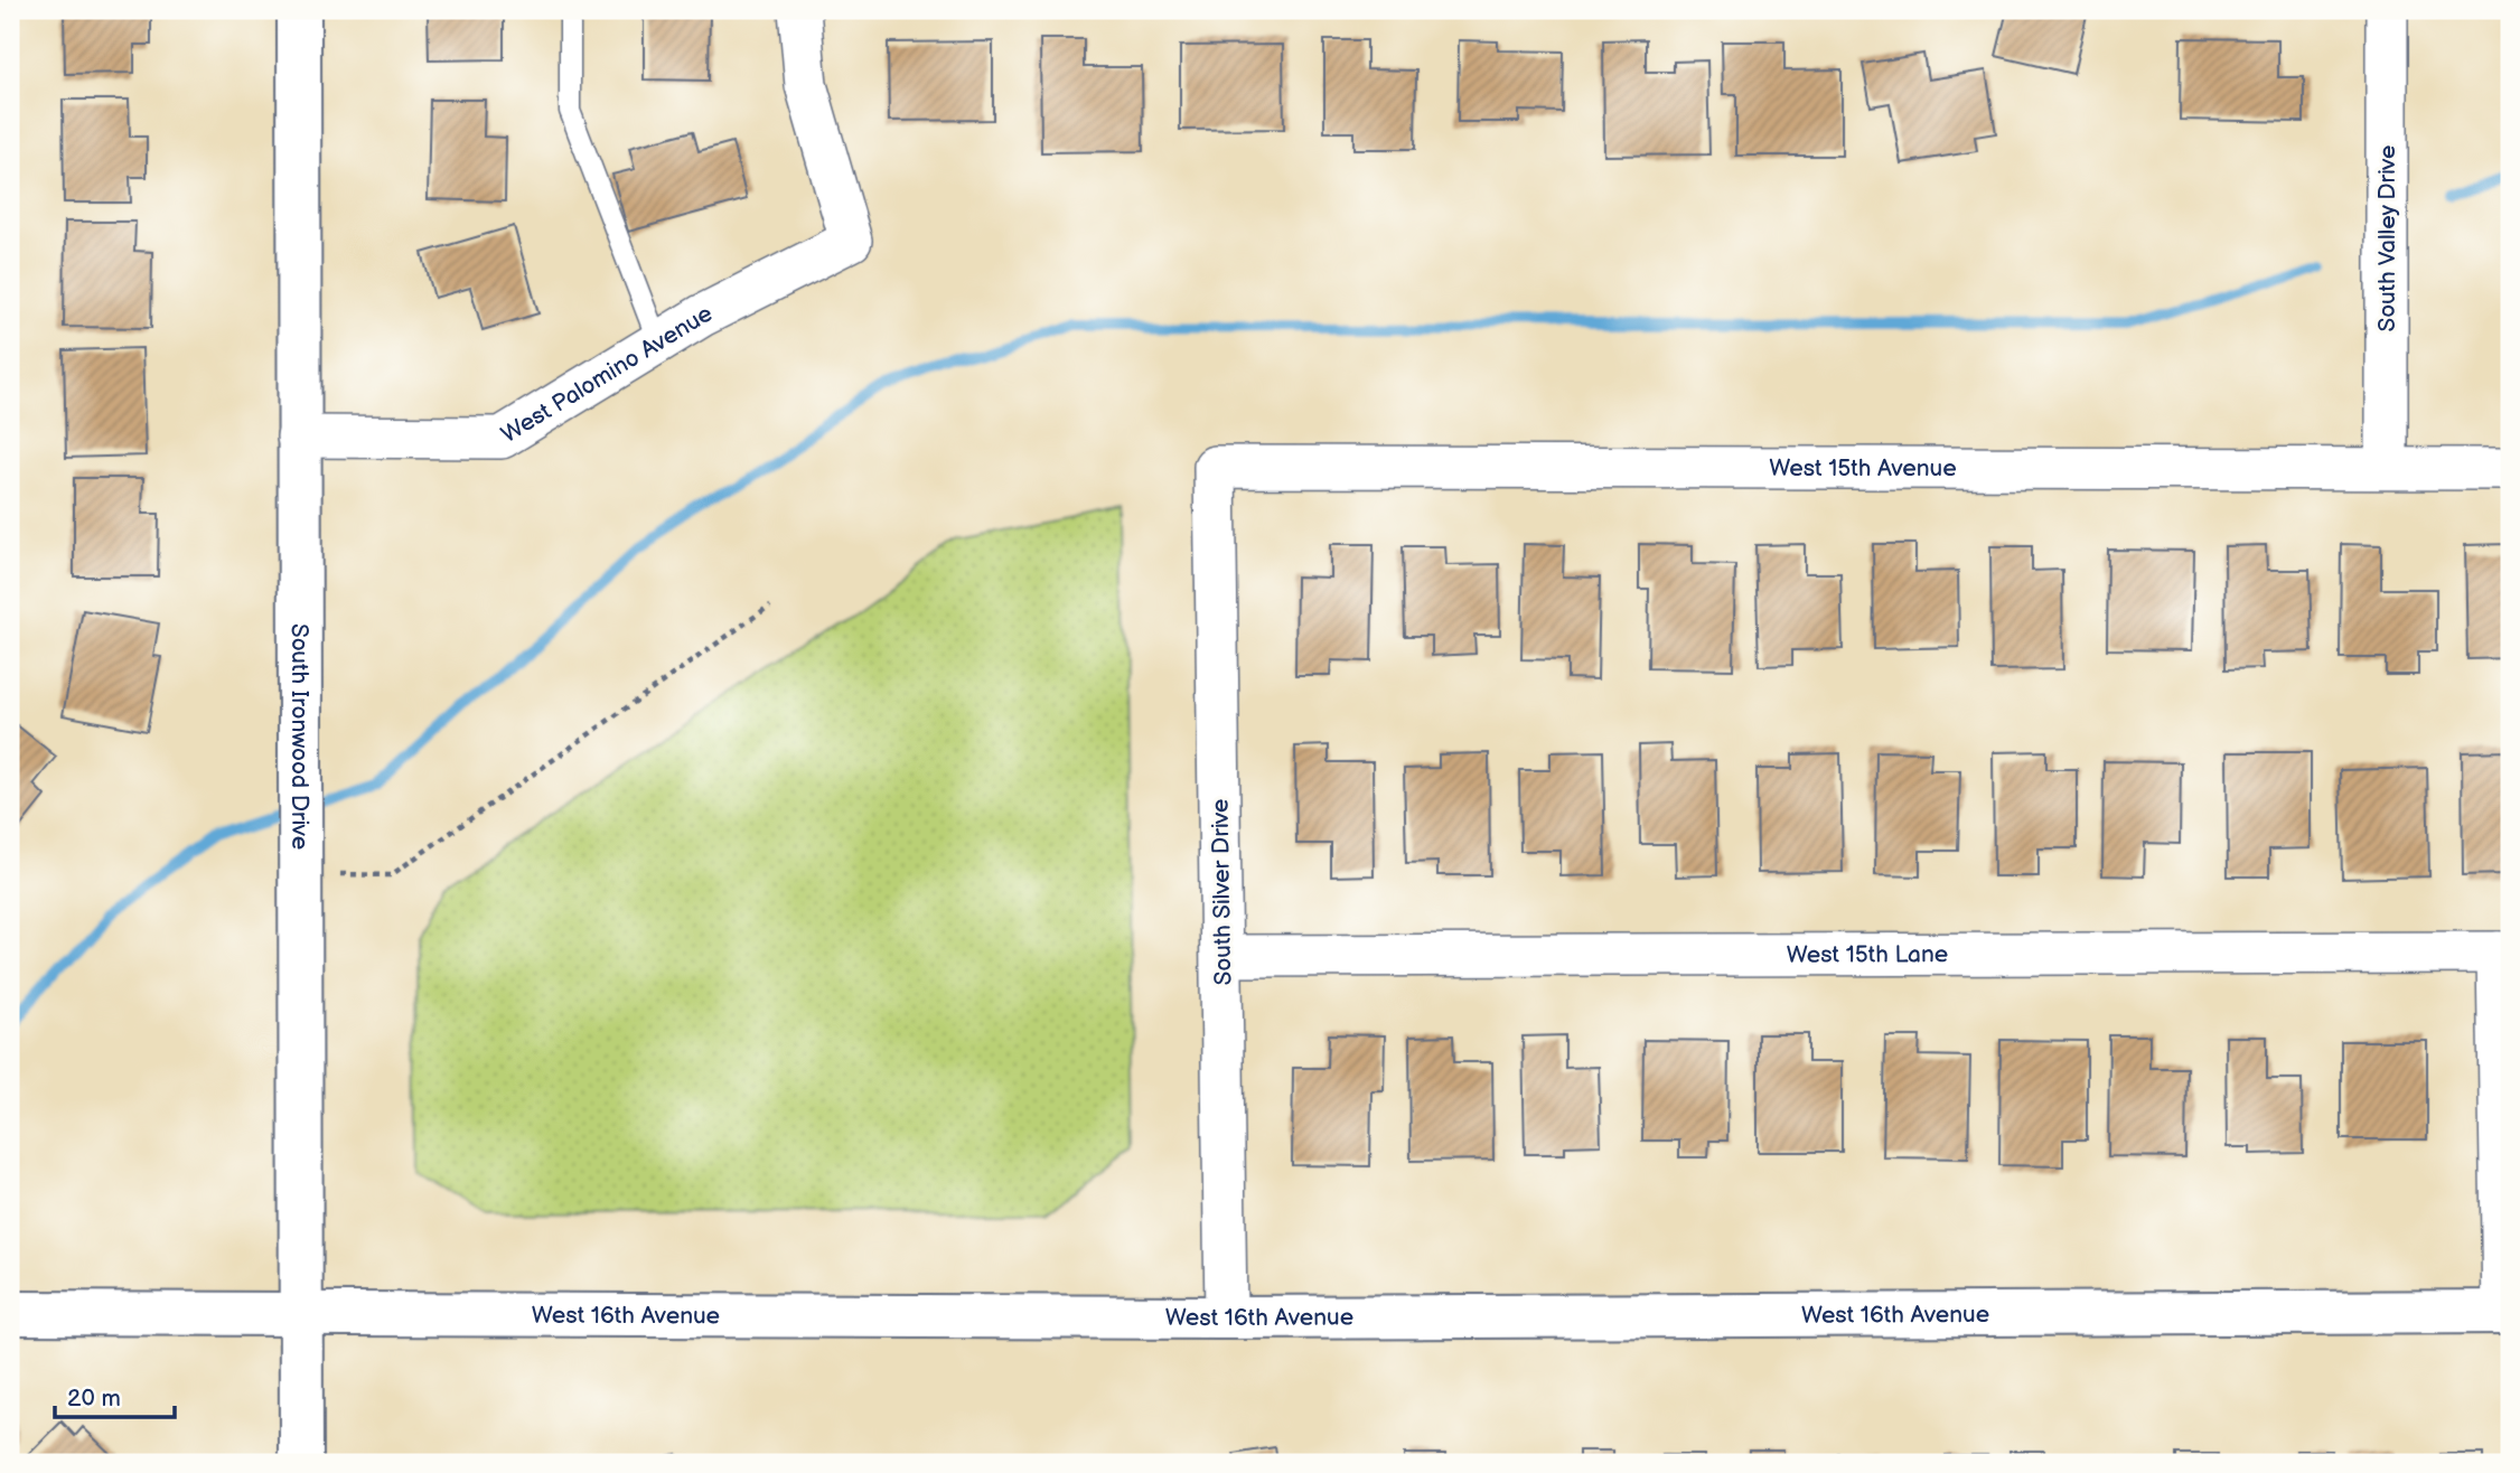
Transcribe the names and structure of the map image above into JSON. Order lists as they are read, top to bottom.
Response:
{
  "streets": {
    "street": [
      "South Valley Drive",
      "West Palomino Avenue",
      "West 15th Avenue",
      "South Ironwood Drive",
      "South Silver Drive",
      "West 15th Lane",
      "West 16th Avenue"
    ]
  },
  "crossings": [
    ["South Valley Drive", "West 15th Avenue"],
    ["West Palomino Avenue", "South Ironwood Drive"],
    ["West 15th Avenue", "South Silver Drive"],
    ["South Ironwood Drive", "West 16th Avenue"],
    ["South Silver Drive", "West 15th Lane"],
    ["South Silver Drive", "West 16th Avenue"]
  ],
  "scale_bar": "20 m"
}
